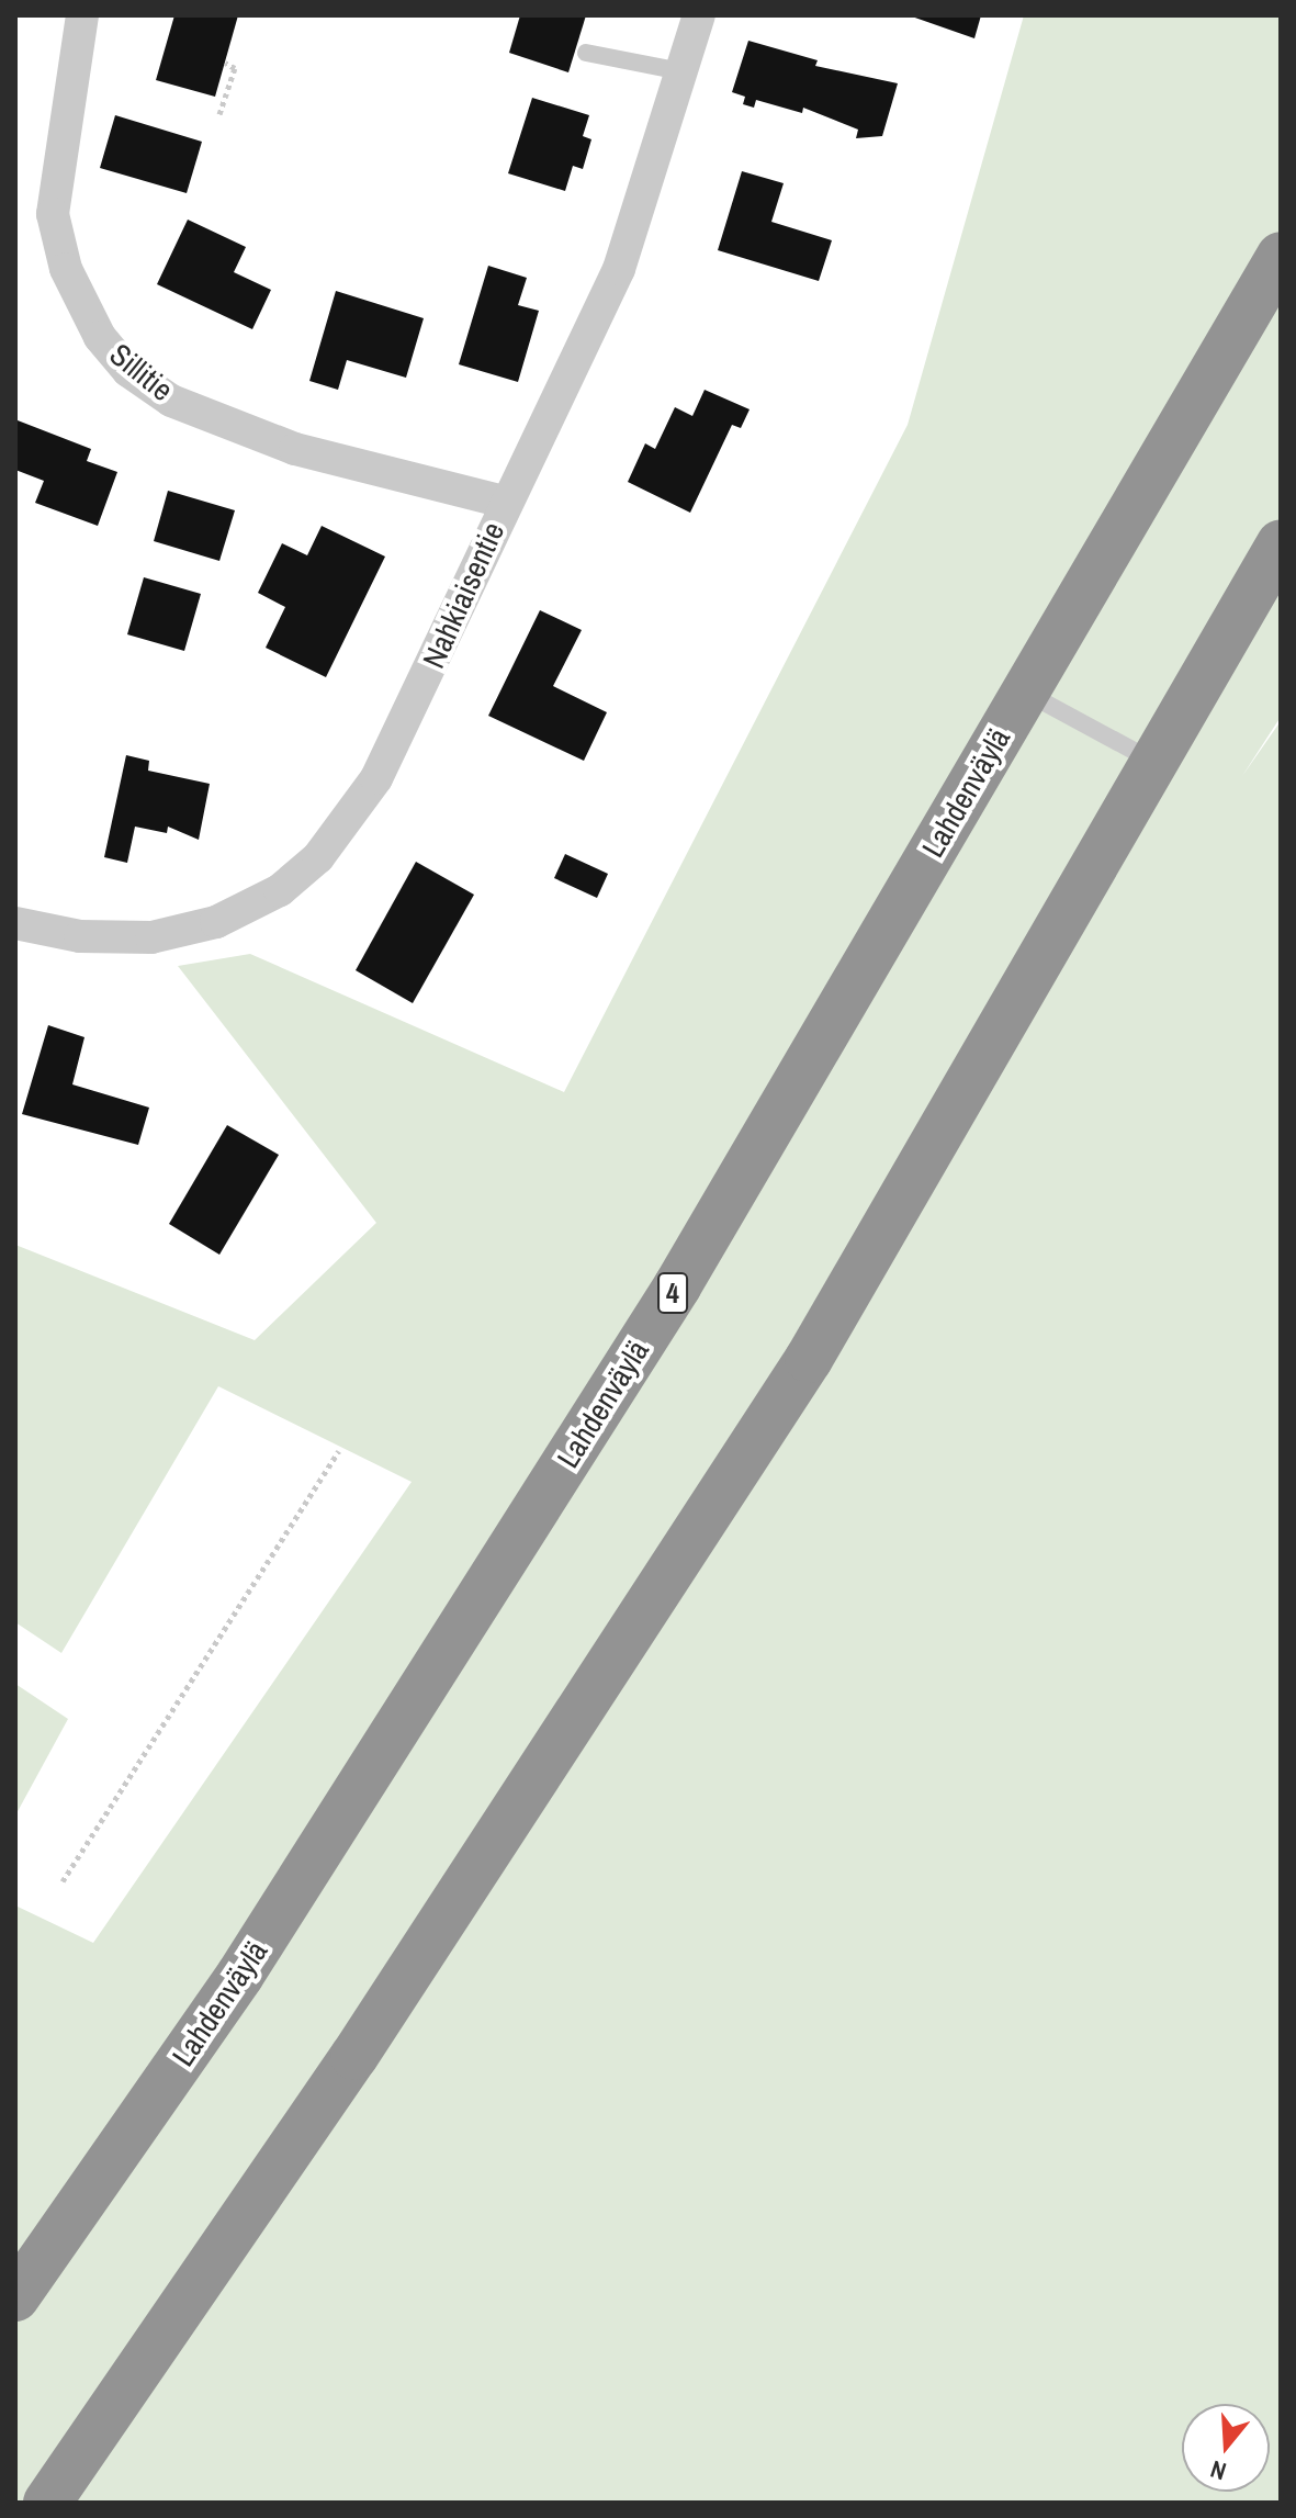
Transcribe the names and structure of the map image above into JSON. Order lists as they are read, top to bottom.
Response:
{
  "streets": {
    "highway": ["Lahdenväylä", "4"],
    "street": ["Sillitie", "Nahkiaisentie"]
  },
  "crossings": [
    ["Sillitie", "Nahkiaisentie"]
  ],
  "north": "bottom"
}
